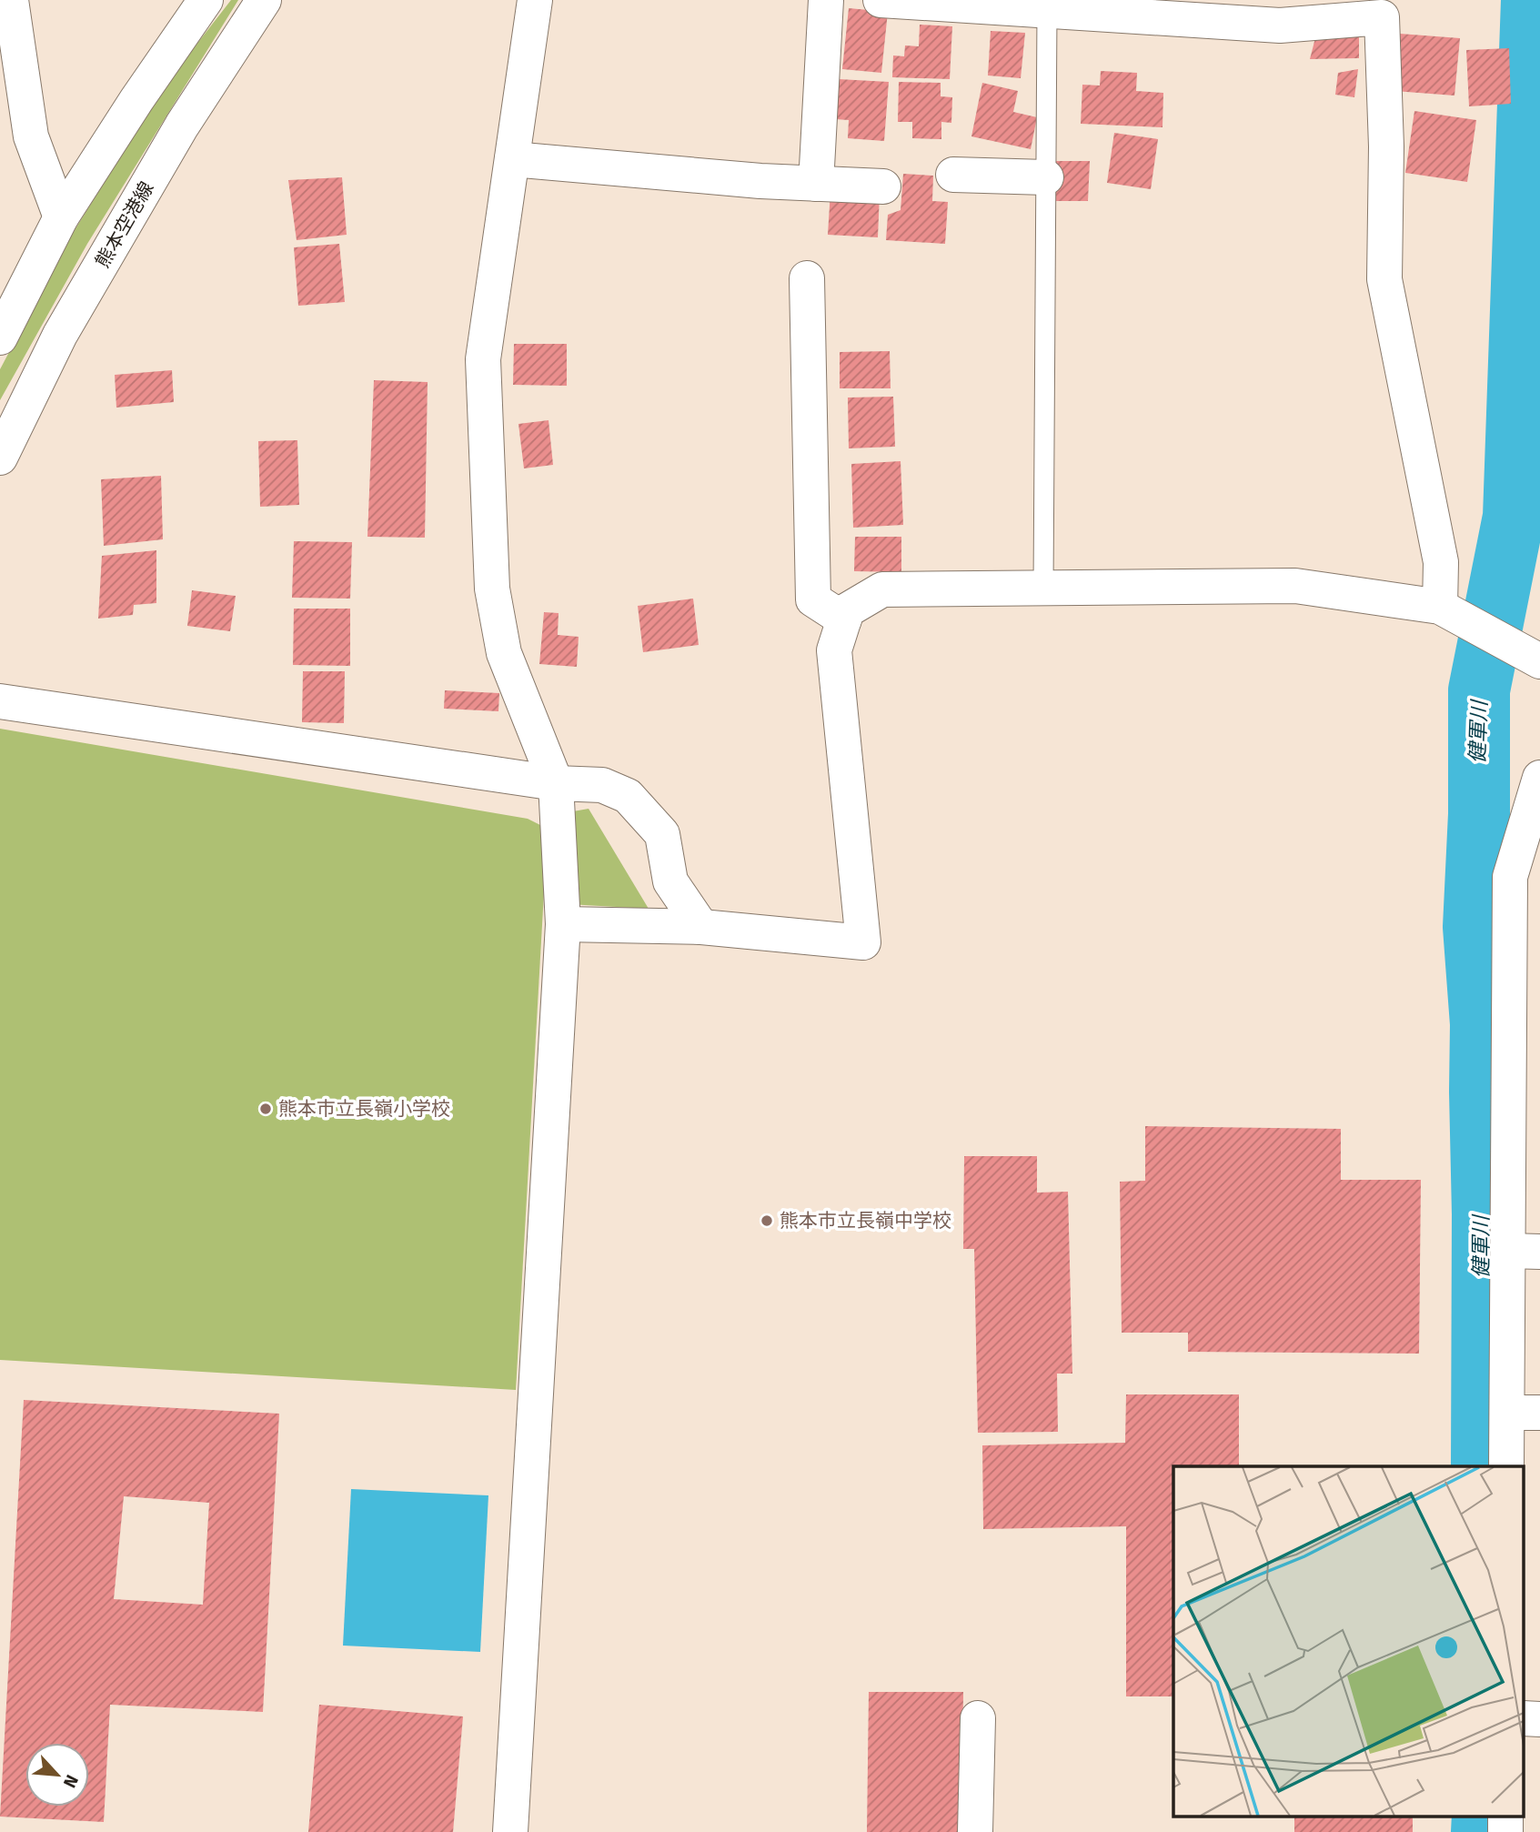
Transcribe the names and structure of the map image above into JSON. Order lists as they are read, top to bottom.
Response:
{
  "streets": {
    "street": ["熊本空港線"]
  },
  "water": ["健軍川"],
  "places": ["熊本市立長嶺小学校", "熊本市立長嶺中学校"],
  "north": "bottom right"
}
